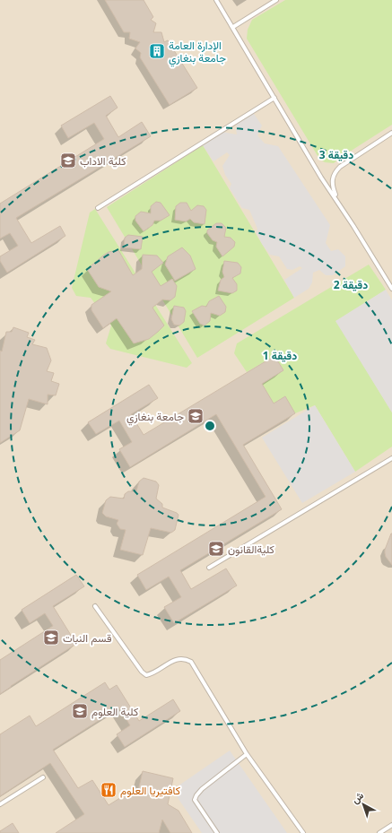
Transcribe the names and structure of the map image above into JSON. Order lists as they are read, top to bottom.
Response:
{
  "places": {
    "building": ["الإدارة العامة جامعة بنغازي"],
    "school or university": [
      "كلية الاداب",
      "جامعة بنغازي",
      "كليةالقانون",
      "قسم النبات",
      "كلية العلوم"
    ],
    "restaurant": ["كافتيريا العلوم"]
  },
  "north": "top left",
  "rings": ["3 دقيقة", "2 دقيقة", "1 دقيقة"]
}
